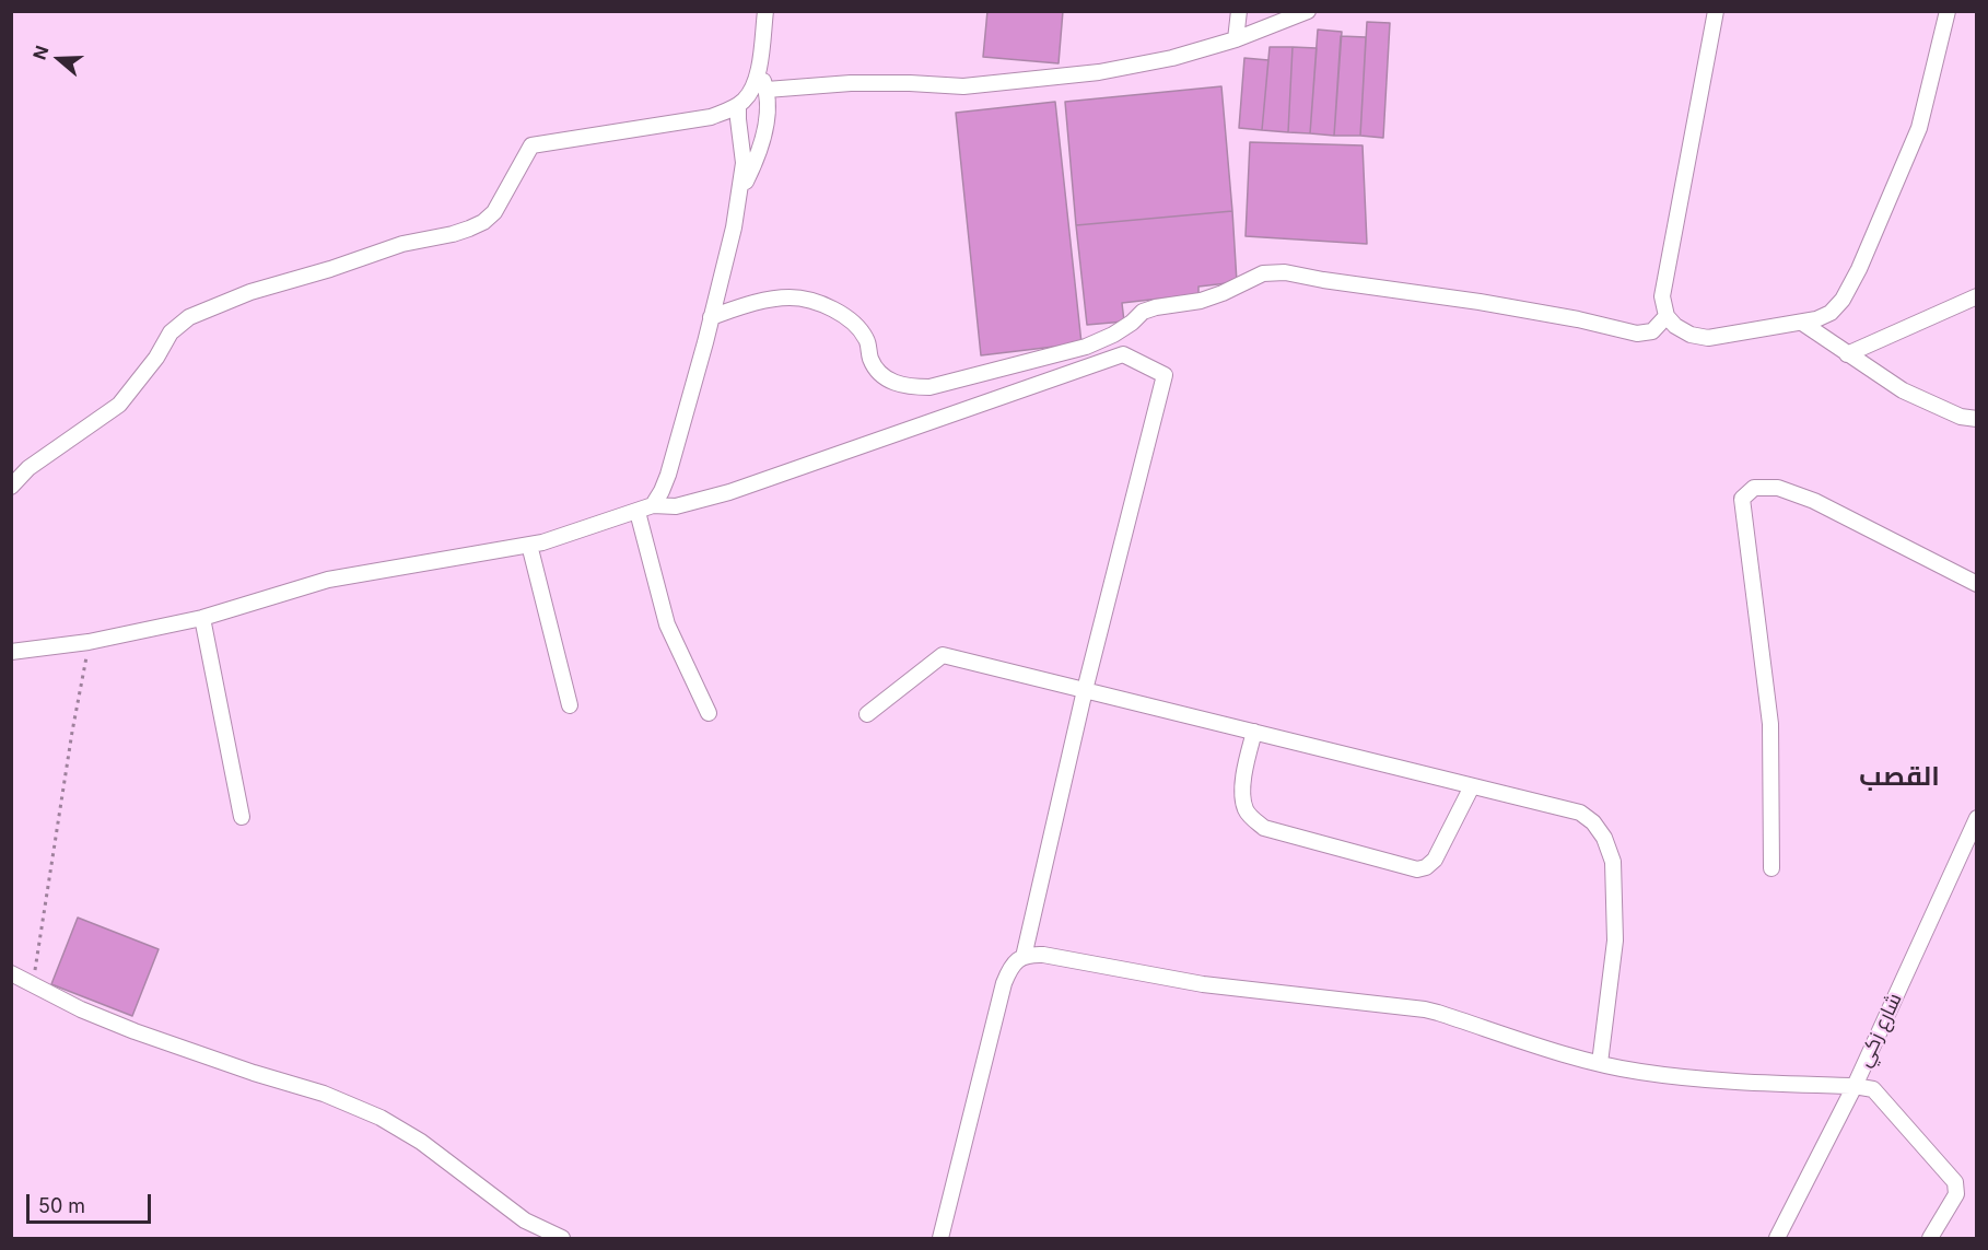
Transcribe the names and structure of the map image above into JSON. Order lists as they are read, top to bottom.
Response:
{
  "streets": {
    "street": ["شارع زكي"]
  },
  "districts": ["القصب"],
  "scale_bar": "50 m",
  "north": "left"
}
